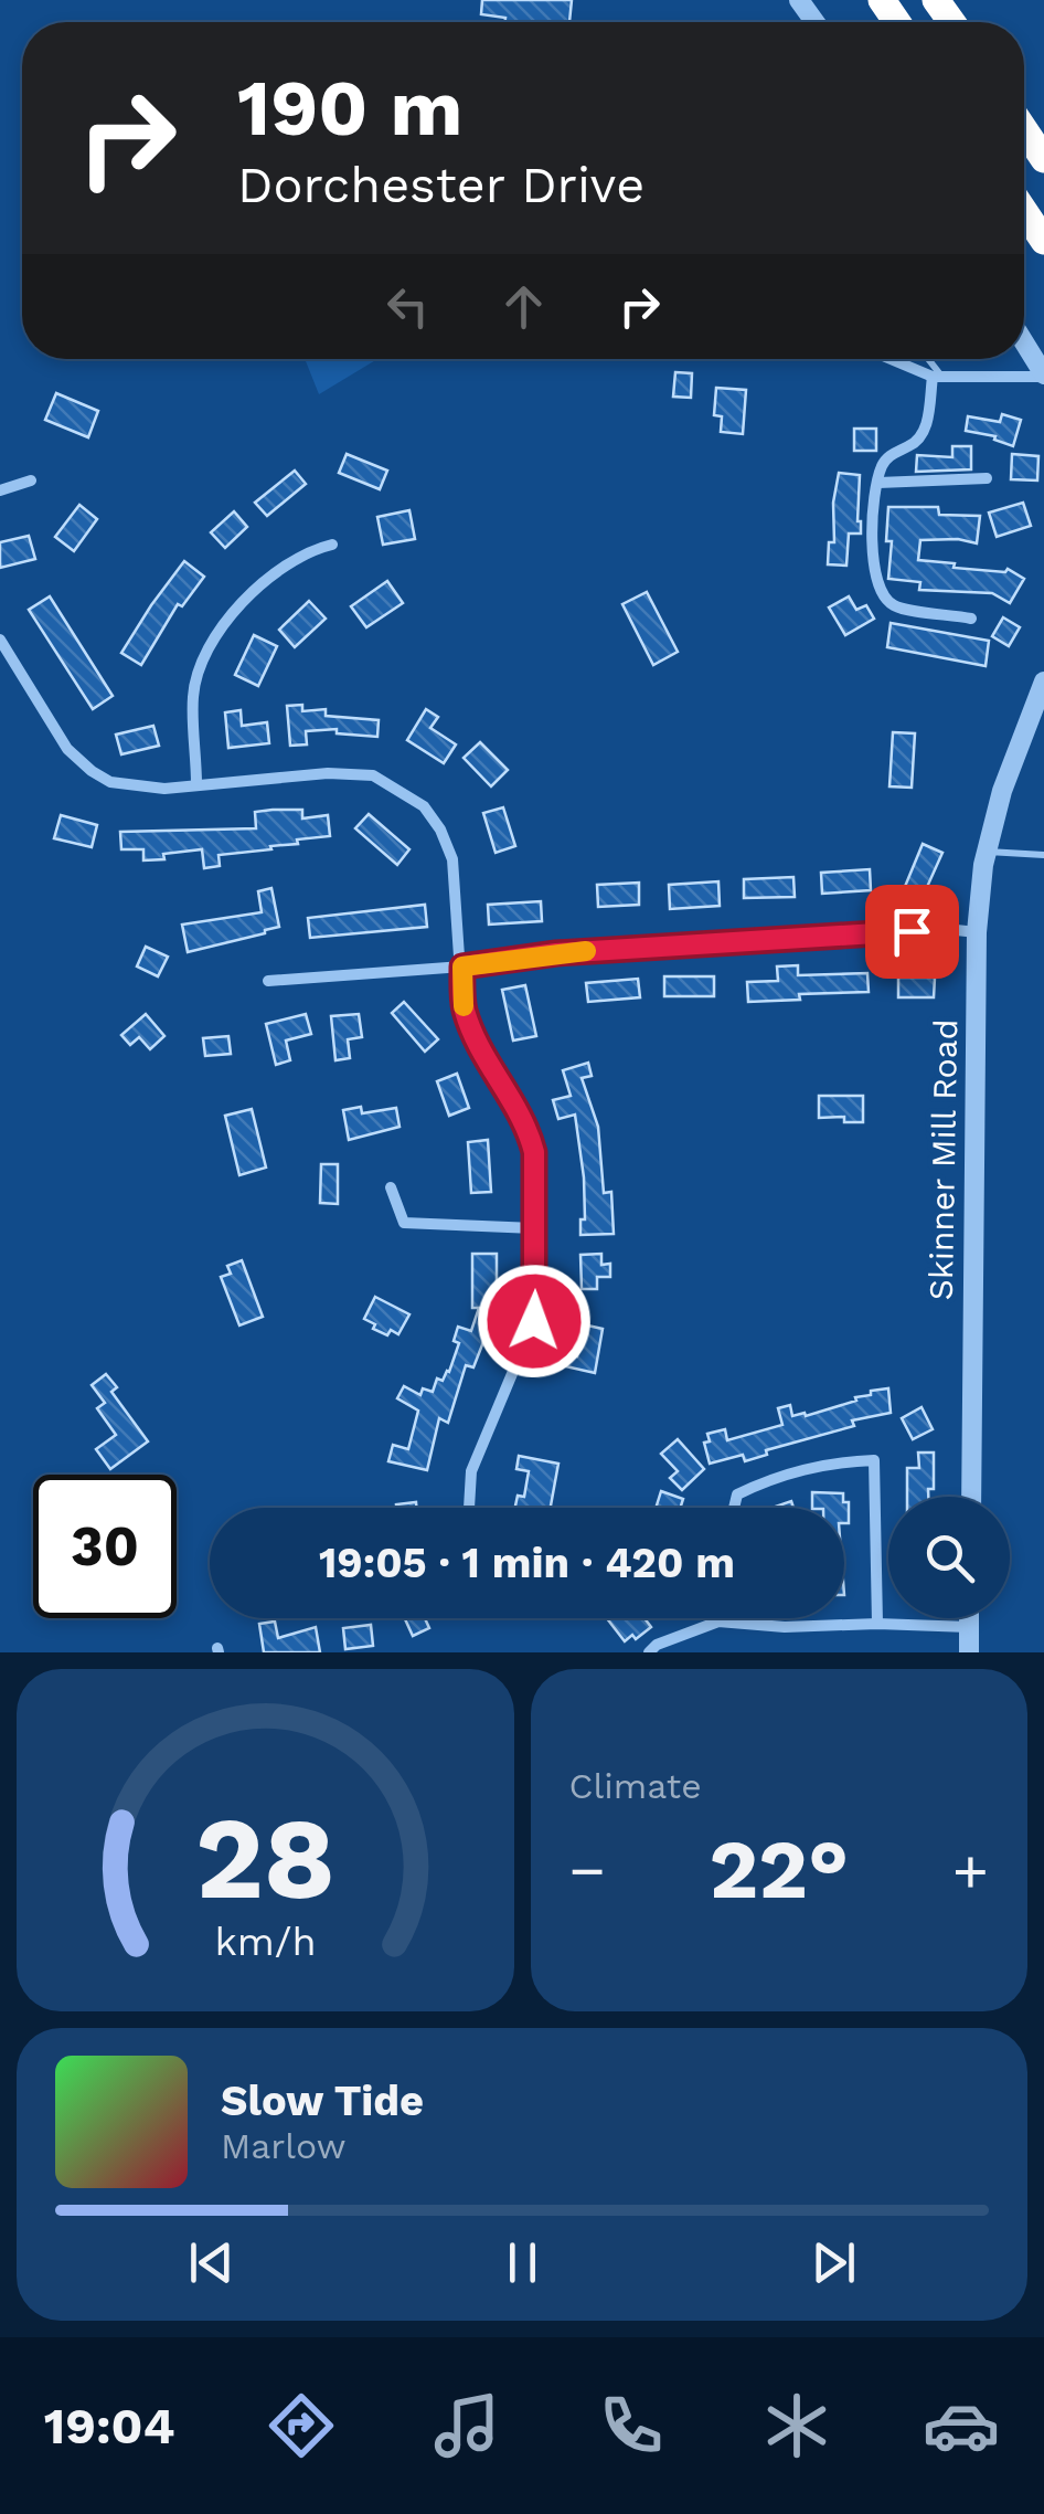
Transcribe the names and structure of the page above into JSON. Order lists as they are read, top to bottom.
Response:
{
  "streets": {
    "street": ["Skinner Mill Road"]
  },
  "page": {
    "turn": ["190 m", "Dorchester Drive"],
    "limit": "30",
    "trip": "19:05 · 1 min · 420 m",
    "tile": "Climate",
    "heat": ["−", "22°", "+"],
    "song": ["Slow Tide", "Marlow"],
    "tabs": "19:04",
    "gauge": ["28", "km/h"]
  }
}
